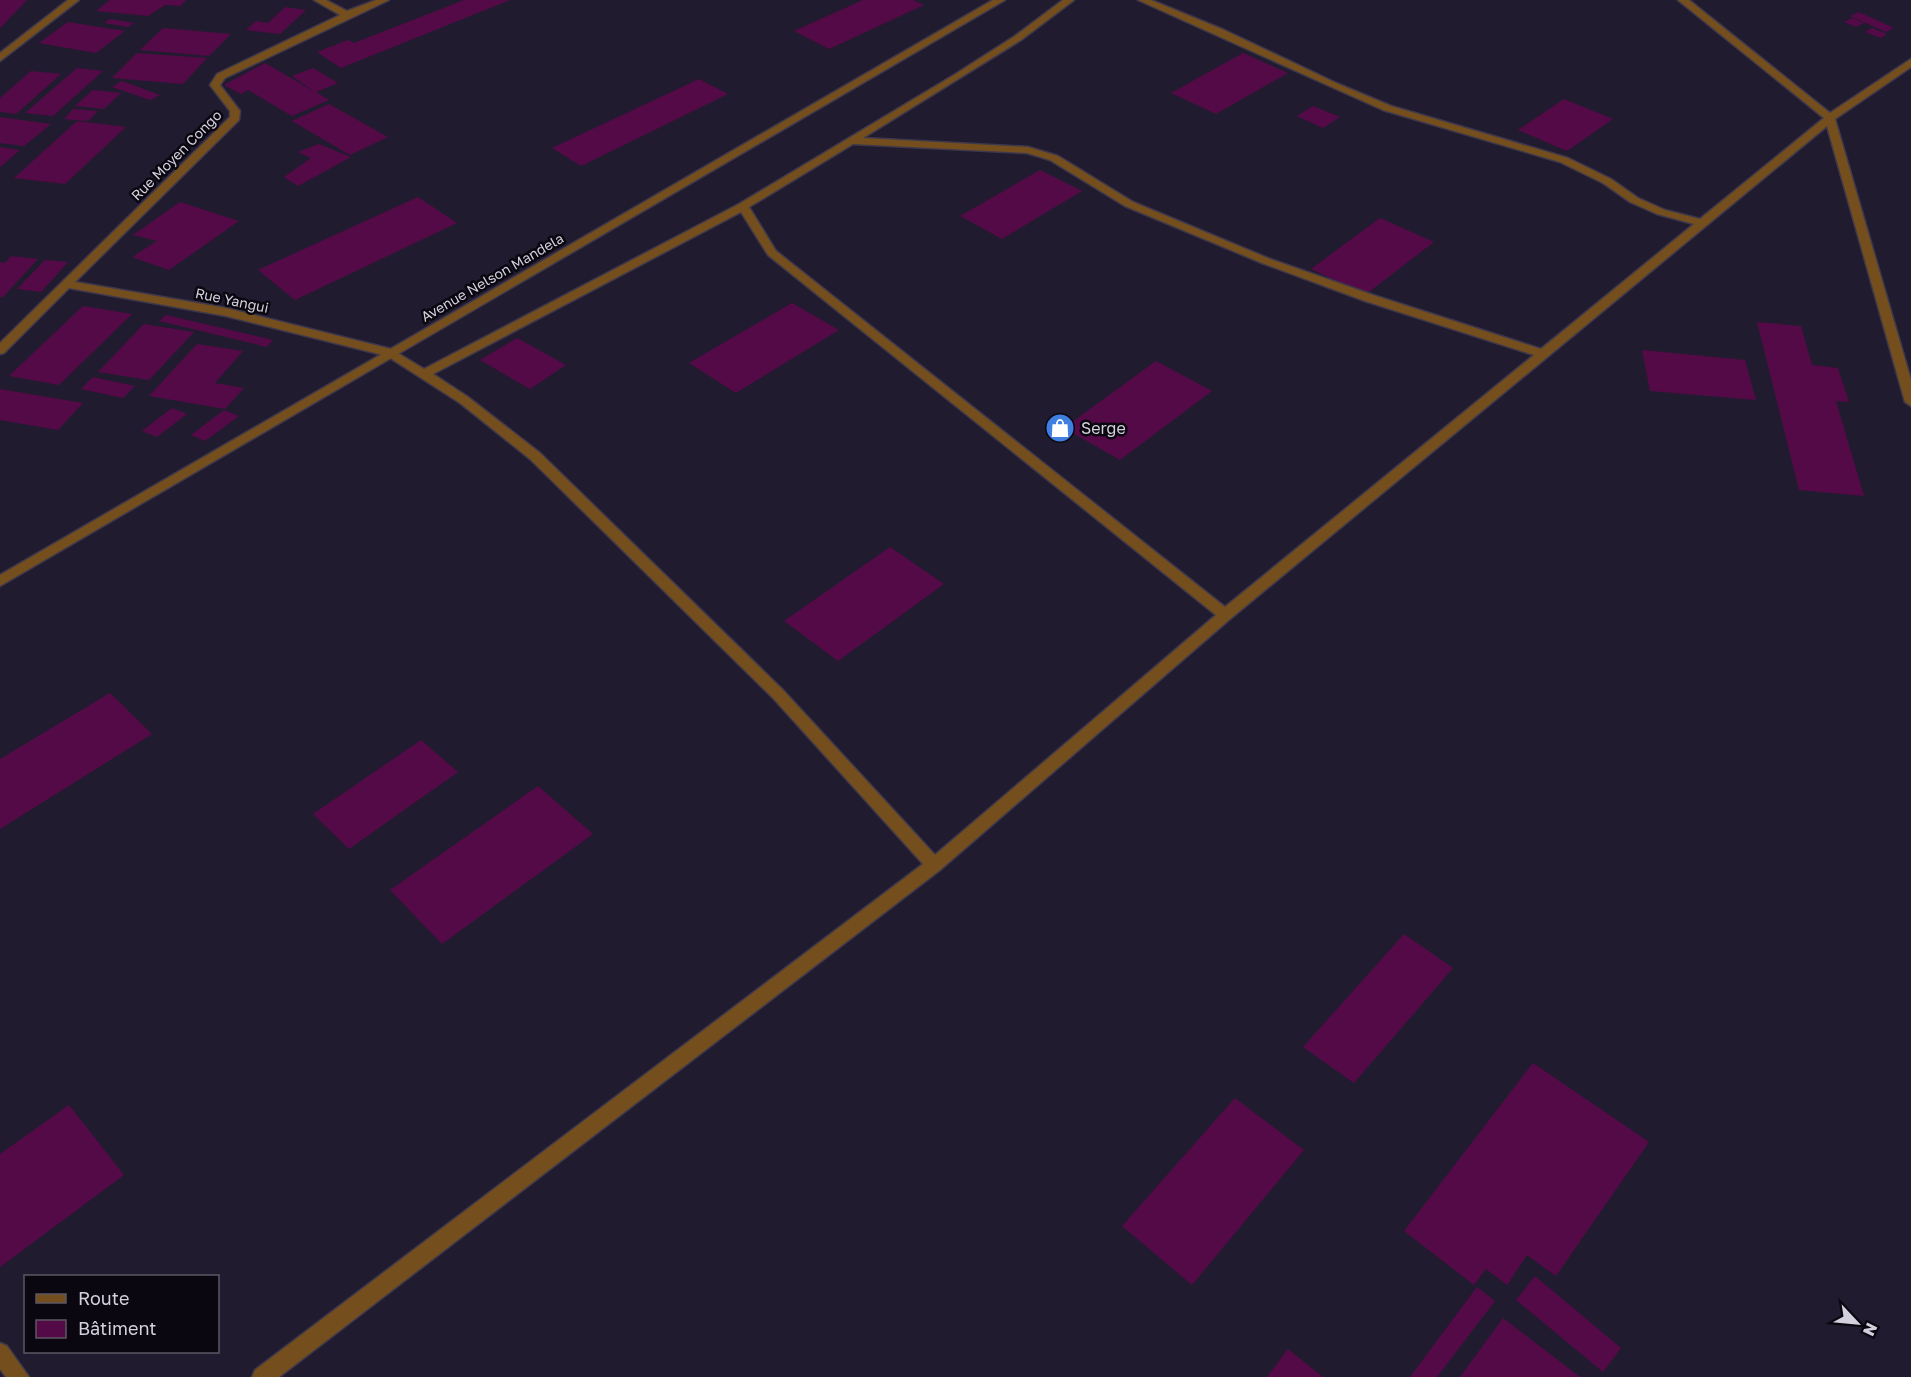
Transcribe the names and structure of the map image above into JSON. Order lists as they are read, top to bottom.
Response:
{
  "streets": {
    "street": ["Rue Moyen Congo", "Avenue Nelson Mandela", "Rue Yangui"]
  },
  "crossings": [
    ["Rue Moyen Congo", "Rue Yangui"],
    ["Avenue Nelson Mandela", "Rue Yangui"]
  ],
  "places": {
    "shop": ["Serge"]
  },
  "legend": ["Route", "Bâtiment"],
  "north": "bottom right"
}
